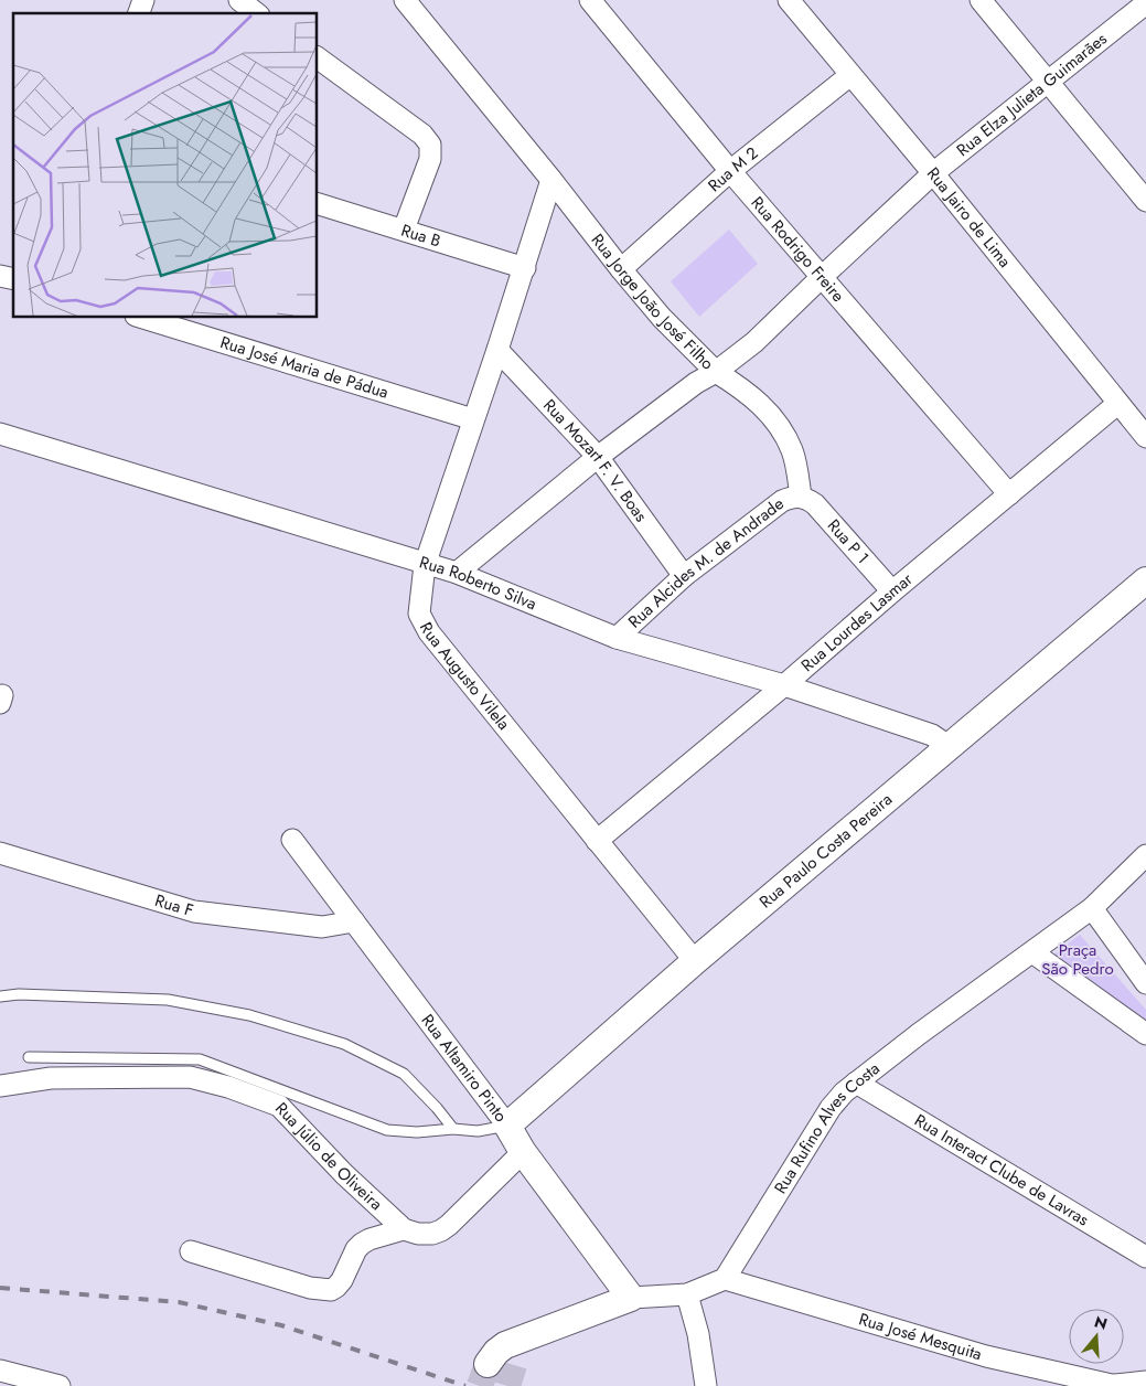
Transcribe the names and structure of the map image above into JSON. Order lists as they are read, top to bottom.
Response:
{
  "streets": {
    "street": [
      "Rua Elza Julieta Guimarães",
      "Rua M 2",
      "Rua Jairo de Lima",
      "Rua B",
      "Rua Rodrigo Freire",
      "Rua Jorge João José Filho",
      "Rua José Maria de Pádua",
      "Rua Mozart F. V. Boas",
      "Rua P 1",
      "Rua Alcides M. de Andrade",
      "Rua Roberto Silva",
      "Rua Lourdes Lasmar",
      "Rua Augusto Vilela",
      "Rua Paulo Costa Pereira",
      "Rua F",
      "Rua Altamiro Pinto",
      "Rua Rufino Alves Costa",
      "Rua Júlio de Oliveira",
      "Rua Interact Clube de Lavras",
      "Rua José Mesquita"
    ]
  },
  "crossings": [
    ["Rua Elza Julieta Guimarães", "Rua Jairo de Lima"],
    ["Rua Elza Julieta Guimarães", "Rua Rodrigo Freire"],
    ["Rua Elza Julieta Guimarães", "Rua Jorge João José Filho"],
    ["Rua M 2", "Rua Jairo de Lima"],
    ["Rua M 2", "Rua Rodrigo Freire"],
    ["Rua M 2", "Rua Jorge João José Filho"],
    ["Rua Jairo de Lima", "Rua Lourdes Lasmar"],
    ["Rua B", "Rua Augusto Vilela"],
    ["Rua Rodrigo Freire", "Rua Lourdes Lasmar"],
    ["Rua Jorge João José Filho", "Rua Mozart F. V. Boas"],
    ["Rua Jorge João José Filho", "Rua Roberto Silva"],
    ["Rua Jorge João José Filho", "Rua Augusto Vilela"],
    ["Rua José Maria de Pádua", "Rua Augusto Vilela"],
    ["Rua Mozart F. V. Boas", "Rua Alcides M. de Andrade"],
    ["Rua Mozart F. V. Boas", "Rua Augusto Vilela"],
    ["Rua P 1", "Rua Alcides M. de Andrade"],
    ["Rua P 1", "Rua Lourdes Lasmar"],
    ["Rua Alcides M. de Andrade", "Rua Roberto Silva"],
    ["Rua Roberto Silva", "Rua Lourdes Lasmar"],
    ["Rua Roberto Silva", "Rua Augusto Vilela"],
    ["Rua Roberto Silva", "Rua Paulo Costa Pereira"],
    ["Rua Lourdes Lasmar", "Rua Augusto Vilela"],
    ["Rua Augusto Vilela", "Rua Paulo Costa Pereira"],
    ["Rua Paulo Costa Pereira", "Rua Altamiro Pinto"],
    ["Rua F", "Rua Altamiro Pinto"],
    ["Rua Rufino Alves Costa", "Rua Interact Clube de Lavras"],
    ["Rua Rufino Alves Costa", "Rua José Mesquita"]
  ],
  "parks": ["Praça São Pedro"],
  "north": "top"
}
